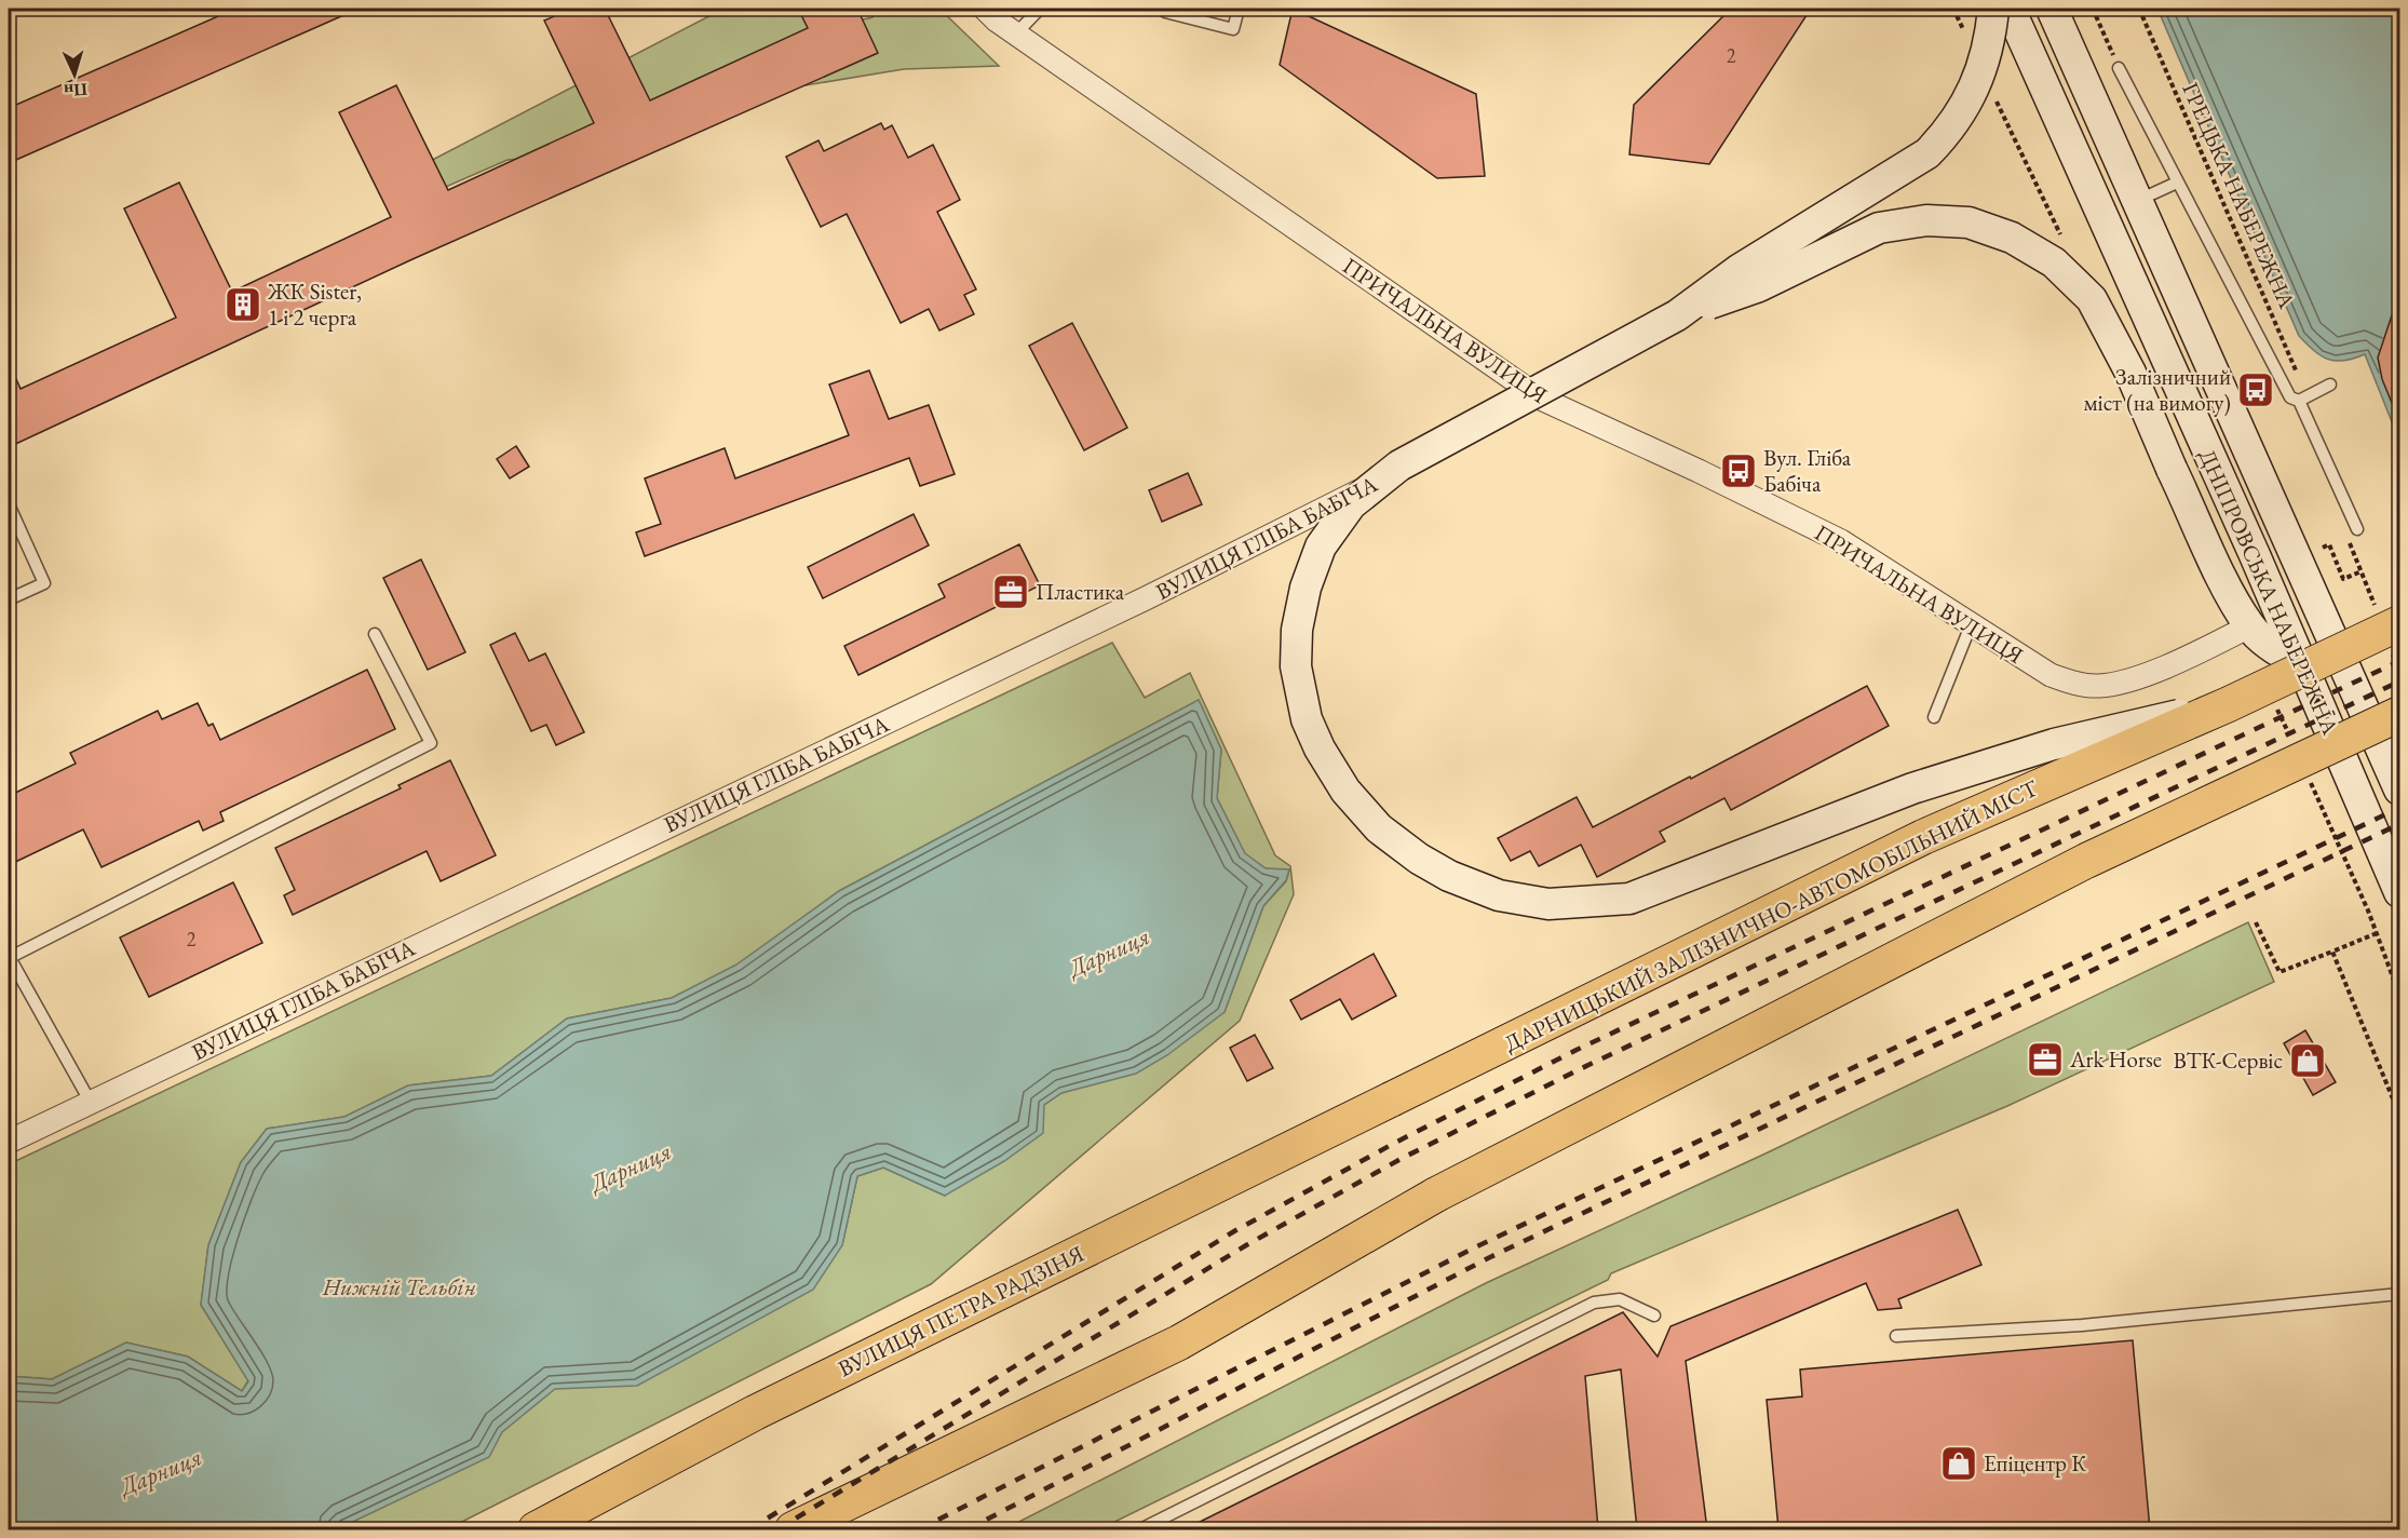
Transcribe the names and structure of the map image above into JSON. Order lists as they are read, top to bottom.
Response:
{
  "streets": {
    "main road": ["ДНІПРОВСЬКА НАБЕРЕЖНА", "ДАРНИЦЬКИЙ ЗАЛІЗНИЧНО-АВТОМОБІЛЬНИЙ МІСТ", "ВУЛИЦЯ ПЕТРА РАДЗІНЯ"],
    "street": ["ПРИЧАЛЬНА ВУЛИЦЯ", "ВУЛИЦЯ ГЛІБА БАБІЧА"],
    "path": ["ГРЕЦЬКА НАБЕРЕЖНА"]
  },
  "crossings": [
    ["ПРИЧАЛЬНА ВУЛИЦЯ", "ВУЛИЦЯ ГЛІБА БАБІЧА"],
    ["ДАРНИЦЬКИЙ ЗАЛІЗНИЧНО-АВТОМОБІЛЬНИЙ МІСТ", "ВУЛИЦЯ ПЕТРА РАДЗІНЯ"]
  ],
  "water": ["Дарниця", "Нижній Тельбін"],
  "places": {
    "building": ["ЖК Sister, 1 і 2 черга"],
    "bus stop": ["Залізничний міст (на вимогу)", "Вул. Гліба Бабіча"],
    "office": ["Пластика", "Ark Horse"],
    "shop": ["ВТК-Сервіс", "Епіцентр К"]
  },
  "house_numbers": ["2", "2"],
  "north": "bottom"
}
